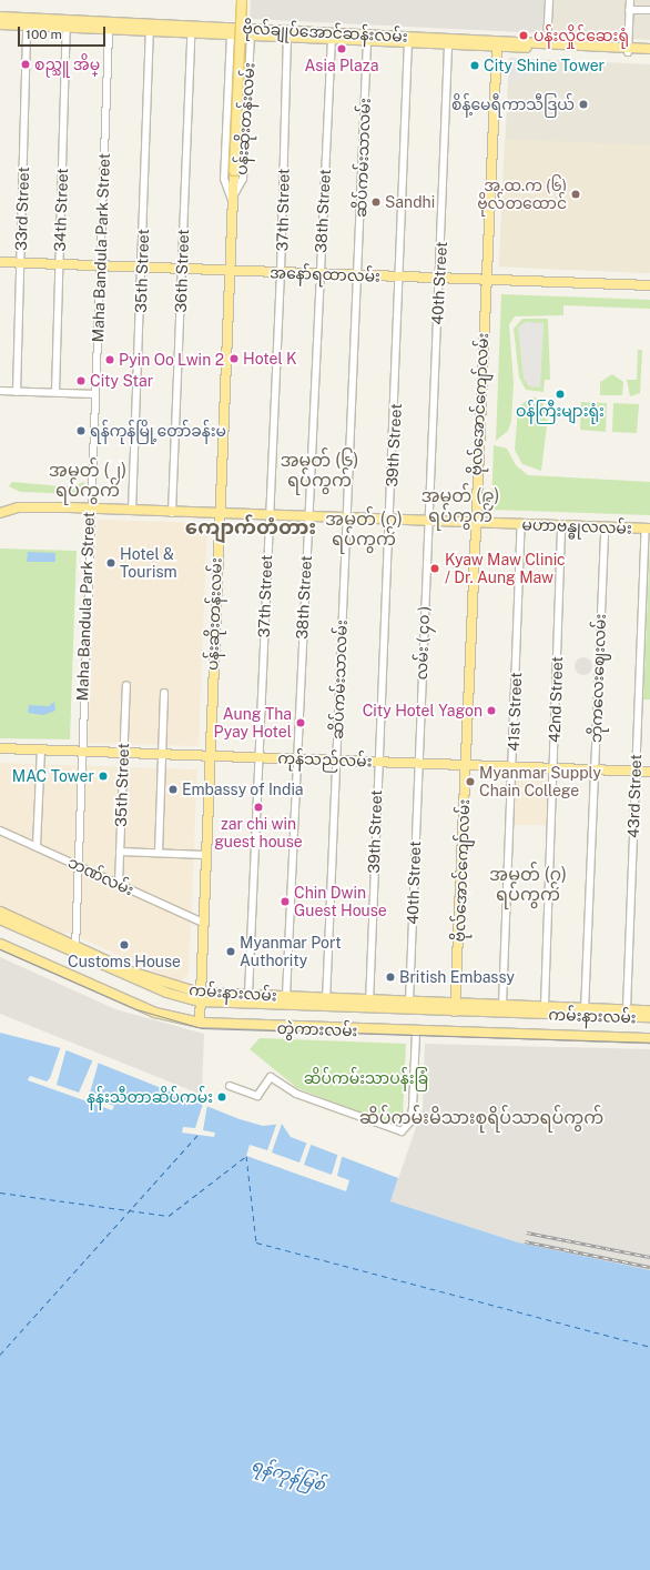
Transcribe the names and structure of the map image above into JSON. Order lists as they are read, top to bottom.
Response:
{
  "streets": {
    "main road": [
      "ဗိုလ်ချုပ်အောင်ဆန်းလမ်း",
      "ပန်းဆိုးတန်းလမ်း",
      "အနော်ရထာလမ်း",
      "ဗိုလ်အောင်ကျော်လမ်း",
      "မဟာဗန္ဓုလလမ်း",
      "ကုန်သည်လမ်း",
      "ကမ်းနားလမ်း",
      "တွဲကားလမ်း"
    ],
    "street": [
      "ဆိပ်ကမ်းသာလမ်း",
      "33rd Street",
      "34th Street",
      "37th Street",
      "38th Street",
      "Maha Bandula Park Street",
      "35th Street",
      "36th Street",
      "40th Street",
      "39th Street",
      "လမ်း ( ၄၀ )",
      "ဘိုကလေးဈေးလမ်း",
      "42nd Street",
      "41st Street",
      "43rd Street",
      "ဘဏ်လမ်း"
    ]
  },
  "crossings": [
    ["ဗိုလ်ချုပ်အောင်ဆန်းလမ်း", "ပန်းဆိုးတန်းလမ်း"],
    ["ဗိုလ်ချုပ်အောင်ဆန်းလမ်း", "ဆိပ်ကမ်းသာလမ်း"],
    ["ဗိုလ်ချုပ်အောင်ဆန်းလမ်း", "33rd Street"],
    ["ဗိုလ်ချုပ်အောင်ဆန်းလမ်း", "34th Street"],
    ["ဗိုလ်ချုပ်အောင်ဆန်းလမ်း", "37th Street"],
    ["ဗိုလ်ချုပ်အောင်ဆန်းလမ်း", "38th Street"],
    ["ဗိုလ်ချုပ်အောင်ဆန်းလမ်း", "Maha Bandula Park Street"],
    ["ဗိုလ်ချုပ်အောင်ဆန်းလမ်း", "35th Street"],
    ["ဗိုလ်ချုပ်အောင်ဆန်းလမ်း", "36th Street"],
    ["ဗိုလ်ချုပ်အောင်ဆန်းလမ်း", "40th Street"],
    ["ဗိုလ်ချုပ်အောင်ဆန်းလမ်း", "ဗိုလ်အောင်ကျော်လမ်း"],
    ["ဗိုလ်ချုပ်အောင်ဆန်းလမ်း", "39th Street"],
    ["ပန်းဆိုးတန်းလမ်း", "အနော်ရထာလမ်း"],
    ["ပန်းဆိုးတန်းလမ်း", "မဟာဗန္ဓုလလမ်း"],
    ["ပန်းဆိုးတန်းလမ်း", "ကုန်သည်လမ်း"],
    ["ပန်းဆိုးတန်းလမ်း", "ဘဏ်လမ်း"],
    ["ပန်းဆိုးတန်းလမ်း", "ကမ်းနားလမ်း"],
    ["ပန်းဆိုးတန်းလမ်း", "တွဲကားလမ်း"],
    ["ဆိပ်ကမ်းသာလမ်း", "အနော်ရထာလမ်း"],
    ["ဆိပ်ကမ်းသာလမ်း", "မဟာဗန္ဓုလလမ်း"],
    ["ဆိပ်ကမ်းသာလမ်း", "ကုန်သည်လမ်း"],
    ["ဆိပ်ကမ်းသာလမ်း", "ကမ်းနားလမ်း"],
    ["33rd Street", "အနော်ရထာလမ်း"],
    ["34th Street", "အနော်ရထာလမ်း"],
    ["37th Street", "အနော်ရထာလမ်း"],
    ["37th Street", "မဟာဗန္ဓုလလမ်း"],
    ["37th Street", "ကုန်သည်လမ်း"],
    ["37th Street", "ကမ်းနားလမ်း"],
    ["38th Street", "အနော်ရထာလမ်း"],
    ["38th Street", "မဟာဗန္ဓုလလမ်း"],
    ["38th Street", "ကုန်သည်လမ်း"],
    ["38th Street", "ကမ်းနားလမ်း"],
    ["Maha Bandula Park Street", "အနော်ရထာလမ်း"],
    ["Maha Bandula Park Street", "မဟာဗန္ဓုလလမ်း"],
    ["Maha Bandula Park Street", "ကုန်သည်လမ်း"],
    ["Maha Bandula Park Street", "ဘဏ်လမ်း"],
    ["Maha Bandula Park Street", "ကမ်းနားလမ်း"],
    ["35th Street", "အနော်ရထာလမ်း"],
    ["35th Street", "မဟာဗန္ဓုလလမ်း"],
    ["35th Street", "ကုန်သည်လမ်း"],
    ["35th Street", "ဘဏ်လမ်း"],
    ["36th Street", "အနော်ရထာလမ်း"],
    ["36th Street", "မဟာဗန္ဓုလလမ်း"],
    ["အနော်ရထာလမ်း", "40th Street"],
    ["အနော်ရထာလမ်း", "ဗိုလ်အောင်ကျော်လမ်း"],
    ["အနော်ရထာလမ်း", "39th Street"],
    ["40th Street", "မဟာဗန္ဓုလလမ်း"],
    ["40th Street", "လမ်း ( ၄၀ )"],
    ["40th Street", "ကုန်သည်လမ်း"],
    ["40th Street", "ကမ်းနားလမ်း"],
    ["ဗိုလ်အောင်ကျော်လမ်း", "မဟာဗန္ဓုလလမ်း"],
    ["ဗိုလ်အောင်ကျော်လမ်း", "ကုန်သည်လမ်း"],
    ["ဗိုလ်အောင်ကျော်လမ်း", "ကမ်းနားလမ်း"],
    ["39th Street", "မဟာဗန္ဓုလလမ်း"],
    ["39th Street", "ကုန်သည်လမ်း"],
    ["39th Street", "ကမ်းနားလမ်း"],
    ["မဟာဗန္ဓုလလမ်း", "လမ်း ( ၄၀ )"],
    ["မဟာဗန္ဓုလလမ်း", "ဘိုကလေးဈေးလမ်း"],
    ["မဟာဗန္ဓုလလမ်း", "42nd Street"],
    ["မဟာဗန္ဓုလလမ်း", "41st Street"],
    ["မဟာဗန္ဓုလလမ်း", "43rd Street"],
    ["လမ်း ( ၄၀ )", "ကုန်သည်လမ်း"],
    ["ဘိုကလေးဈေးလမ်း", "ကုန်သည်လမ်း"],
    ["ဘိုကလေးဈေးလမ်း", "ကမ်းနားလမ်း"],
    ["42nd Street", "ကုန်သည်လမ်း"],
    ["42nd Street", "ကမ်းနားလမ်း"],
    ["41st Street", "ကုန်သည်လမ်း"],
    ["41st Street", "ကမ်းနားလမ်း"],
    ["ကုန်သည်လမ်း", "43rd Street"],
    ["43rd Street", "ကမ်းနားလမ်း"]
  ],
  "districts": [
    "အမှတ် (၆) ရပ်ကွက်",
    "အမှတ် (၂) ရပ်ကွက်",
    "အမှတ် (၉) ရပ်ကွက်",
    "အမှတ် (၇) ရပ်ကွက်",
    "ကျောက်တံတား",
    "အမှတ် (၇) ရပ်ကွက်",
    "ဆိပ်ကမ်းမိသားစုရိပ်သာရပ်ကွက်"
  ],
  "water": ["ရန်ကုန်မြစ်"],
  "parks": ["ဆိပ်ကမ်းသာပန်းခြံ"],
  "places": [
    "ပန်းလှိုင်ဆေးရုံ",
    "Asia Plaza",
    "စည္သူ အိမ္",
    "City Shine Tower",
    "စိန့်မေရီကာသီဒြယ်",
    "အ.ထ.က (၆) ဗိုလ်တထောင်",
    "Sandhi",
    "Hotel K",
    "Pyin Oo Lwin 2",
    "City Star",
    "ဝန်ကြီးများရုံး",
    "ရန်ကုန်မြို့တော်ခန်းမ",
    "Hotel & Tourism",
    "Kyaw Maw Clinic / Dr. Aung Maw",
    "City Hotel Yagon",
    "Aung Tha Pyay Hotel",
    "MAC Tower",
    "Myanmar Supply Chain College",
    "Embassy of India",
    "zar chi win guest house",
    "Chin Dwin Guest House",
    "Customs House",
    "Myanmar Port Authority",
    "British Embassy",
    "နန်းသီတာဆိပ်ကမ်း"
  ],
  "scale_bar": "100 m"
}
